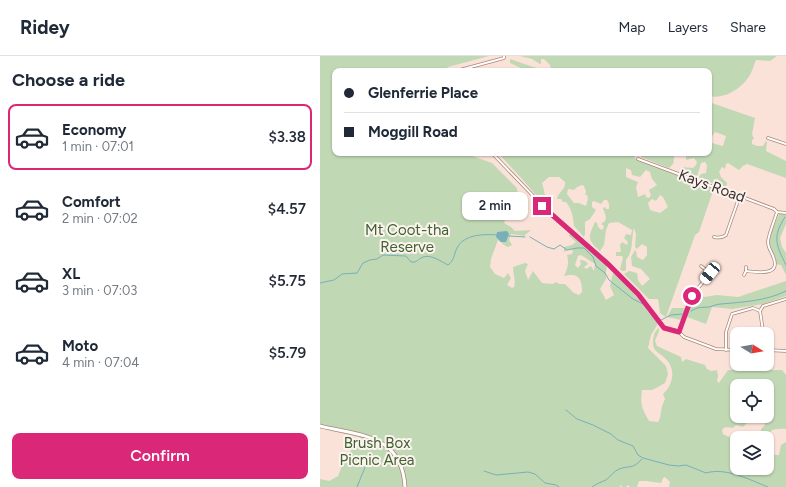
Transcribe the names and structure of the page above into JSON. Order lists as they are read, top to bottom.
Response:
{
  "streets": {
    "street": ["Kays Road"]
  },
  "parks": ["Mt Coot-tha Reserve", "Brush Box Picnic Area"],
  "north": "right",
  "page": {
    "header": "Ridey",
    "nav": ["Map", "Layers", "Share"],
    "heading": "Choose a ride",
    "banner": ["Glenferrie Place", "Moggill Road"],
    "list": [
      {
        "name": "Economy",
        "note": "1 min · 07:01",
        "value": "$3.38"
      },
      {
        "name": "Comfort",
        "note": "2 min · 07:02",
        "value": "$4.57"
      },
      {
        "name": "XL",
        "note": "3 min · 07:03",
        "value": "$5.75"
      },
      {
        "name": "Moto",
        "note": "4 min · 07:04",
        "value": "$5.79"
      }
    ],
    "bubble": "2 min",
    "buttons": "Confirm"
  }
}
